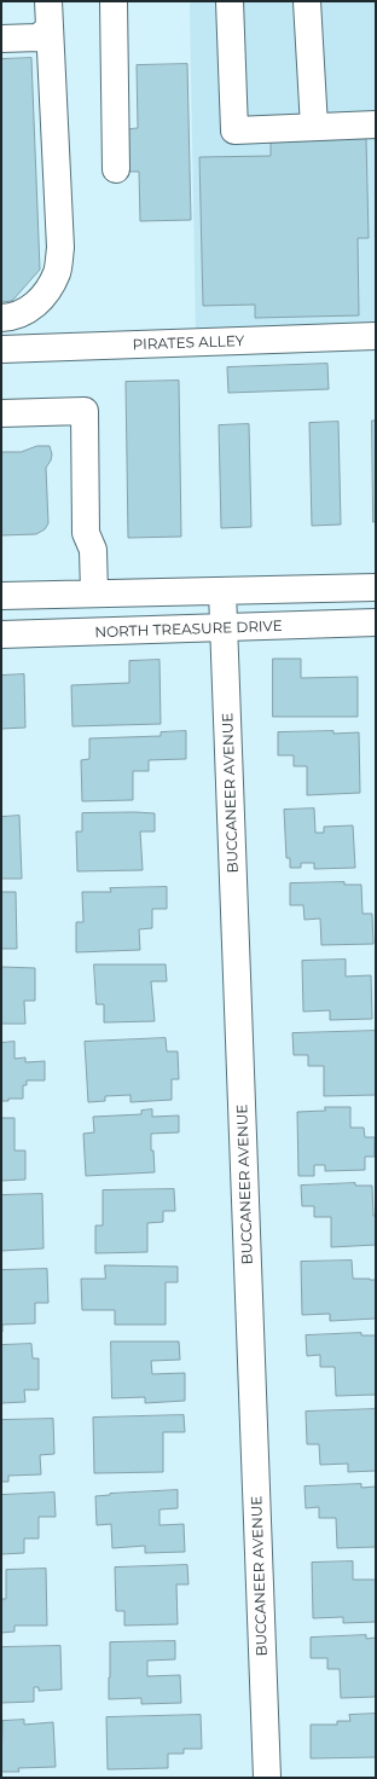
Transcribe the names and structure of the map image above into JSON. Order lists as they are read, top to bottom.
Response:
{
  "streets": {
    "street": ["PIRATES ALLEY", "NORTH TREASURE DRIVE", "BUCCANEER AVENUE"]
  },
  "crossings": [
    ["NORTH TREASURE DRIVE", "BUCCANEER AVENUE"]
  ]
}
